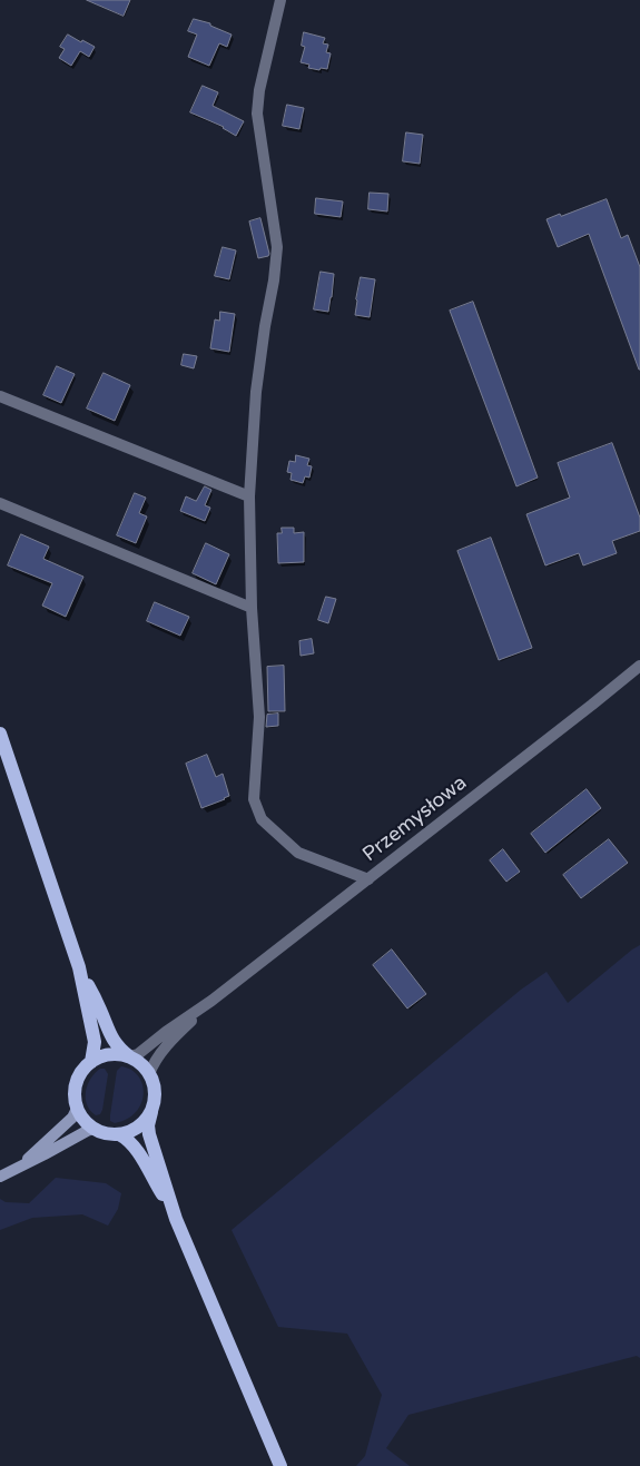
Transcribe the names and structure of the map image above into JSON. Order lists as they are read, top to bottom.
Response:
{
  "streets": {
    "street": ["Przemysłowa"]
  }
}
